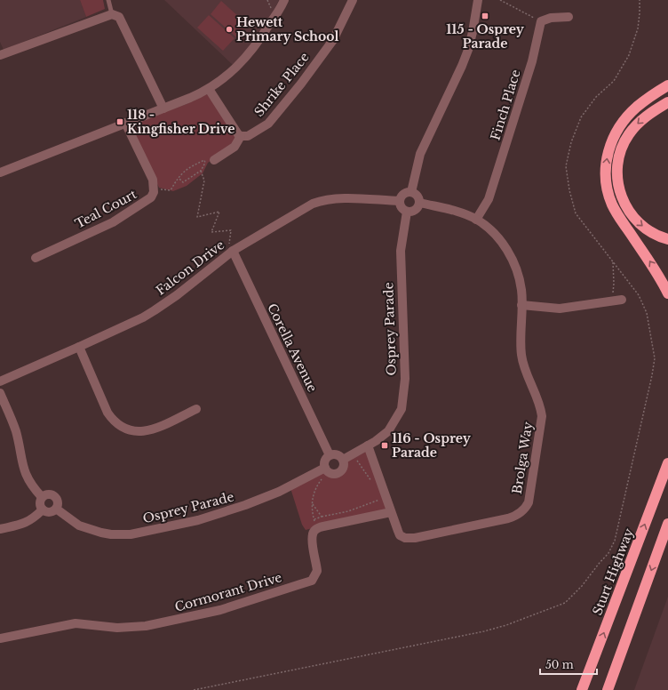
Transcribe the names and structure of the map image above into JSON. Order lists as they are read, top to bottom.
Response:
{
  "streets": {
    "highway": ["Sturt Highway"],
    "street": [
      "Shrike Place",
      "Finch Place",
      "Teal Court",
      "Falcon Drive",
      "Osprey Parade",
      "Corella Avenue",
      "Brolga Way",
      "Cormorant Drive"
    ]
  },
  "crossings": [
    ["Finch Place", "Brolga Way"],
    ["Falcon Drive", "Osprey Parade"],
    ["Falcon Drive", "Corella Avenue"],
    ["Falcon Drive", "Brolga Way"],
    ["Osprey Parade", "Corella Avenue"],
    ["Osprey Parade", "Brolga Way"],
    ["Brolga Way", "Cormorant Drive"]
  ],
  "places": {
    "transit": ["115 - Osprey Parade", "118 - Kingfisher Drive", "116 - Osprey Parade"],
    "other": ["Hewett Primary School"]
  },
  "scale_bar": "50 m"
}
